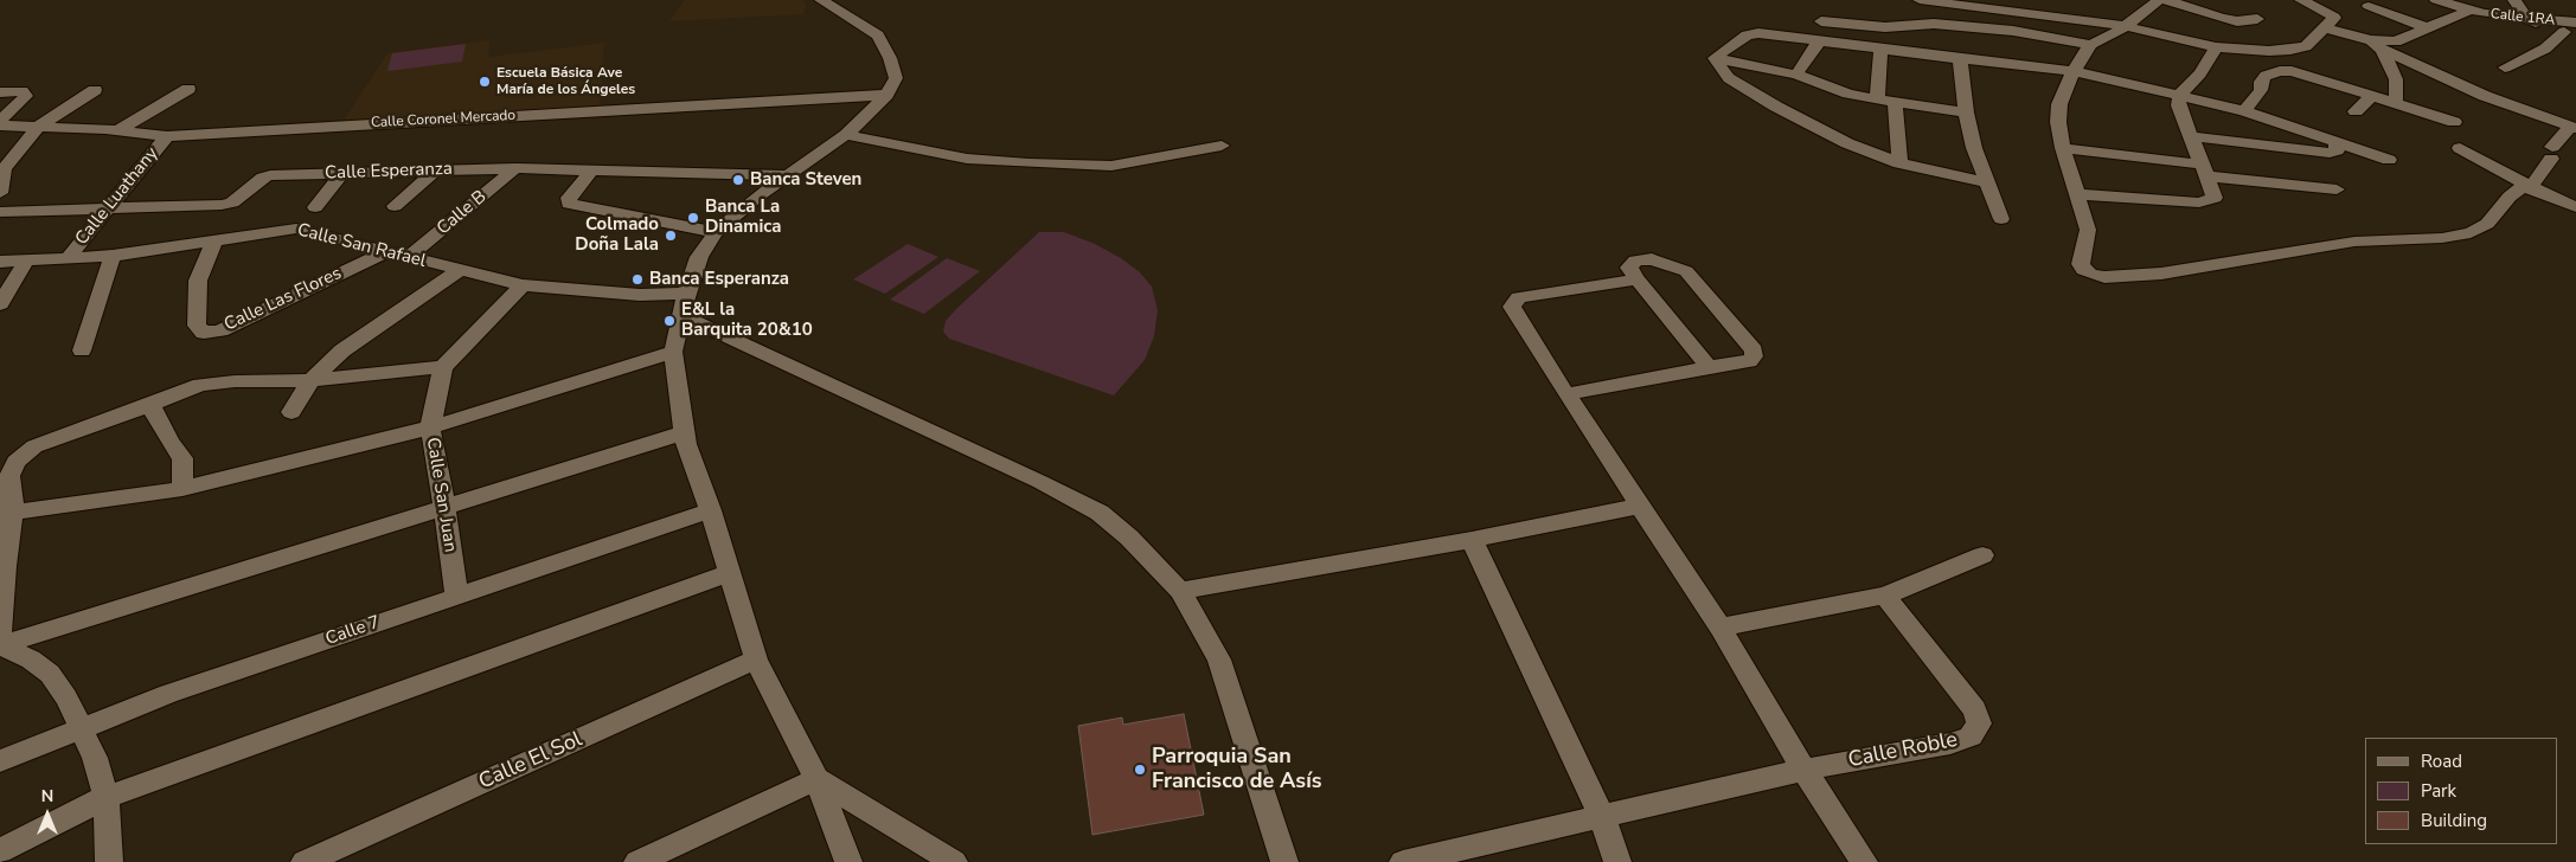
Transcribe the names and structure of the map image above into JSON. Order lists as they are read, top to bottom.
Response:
{
  "streets": {
    "street": [
      "Calle 1RA",
      "Calle Coronel Mercado",
      "Calle Esperanza",
      "Calle Luathany",
      "Calle B",
      "Calle San Rafael",
      "Calle Las Flores",
      "Calle San Juan",
      "Calle 7",
      "Calle Roble",
      "Calle El Sol"
    ]
  },
  "crossings": [
    ["Calle Coronel Mercado", "Calle Luathany"],
    ["Calle Esperanza", "Calle Luathany"],
    ["Calle Esperanza", "Calle B"],
    ["Calle Luathany", "Calle San Rafael"],
    ["Calle B", "Calle San Rafael"],
    ["Calle San Rafael", "Calle Las Flores"],
    ["Calle San Juan", "Calle 7"]
  ],
  "places": [
    "Escuela Básica Ave María de los Ángeles",
    "Banca Steven",
    "Banca La Dinamica",
    "Colmado Doña Lala",
    "Banca Esperanza",
    "E&L la Barquita 20&10",
    "Parroquia San Francisco de Asís"
  ],
  "legend": ["Road", "Park", "Building"],
  "north": "top"
}
